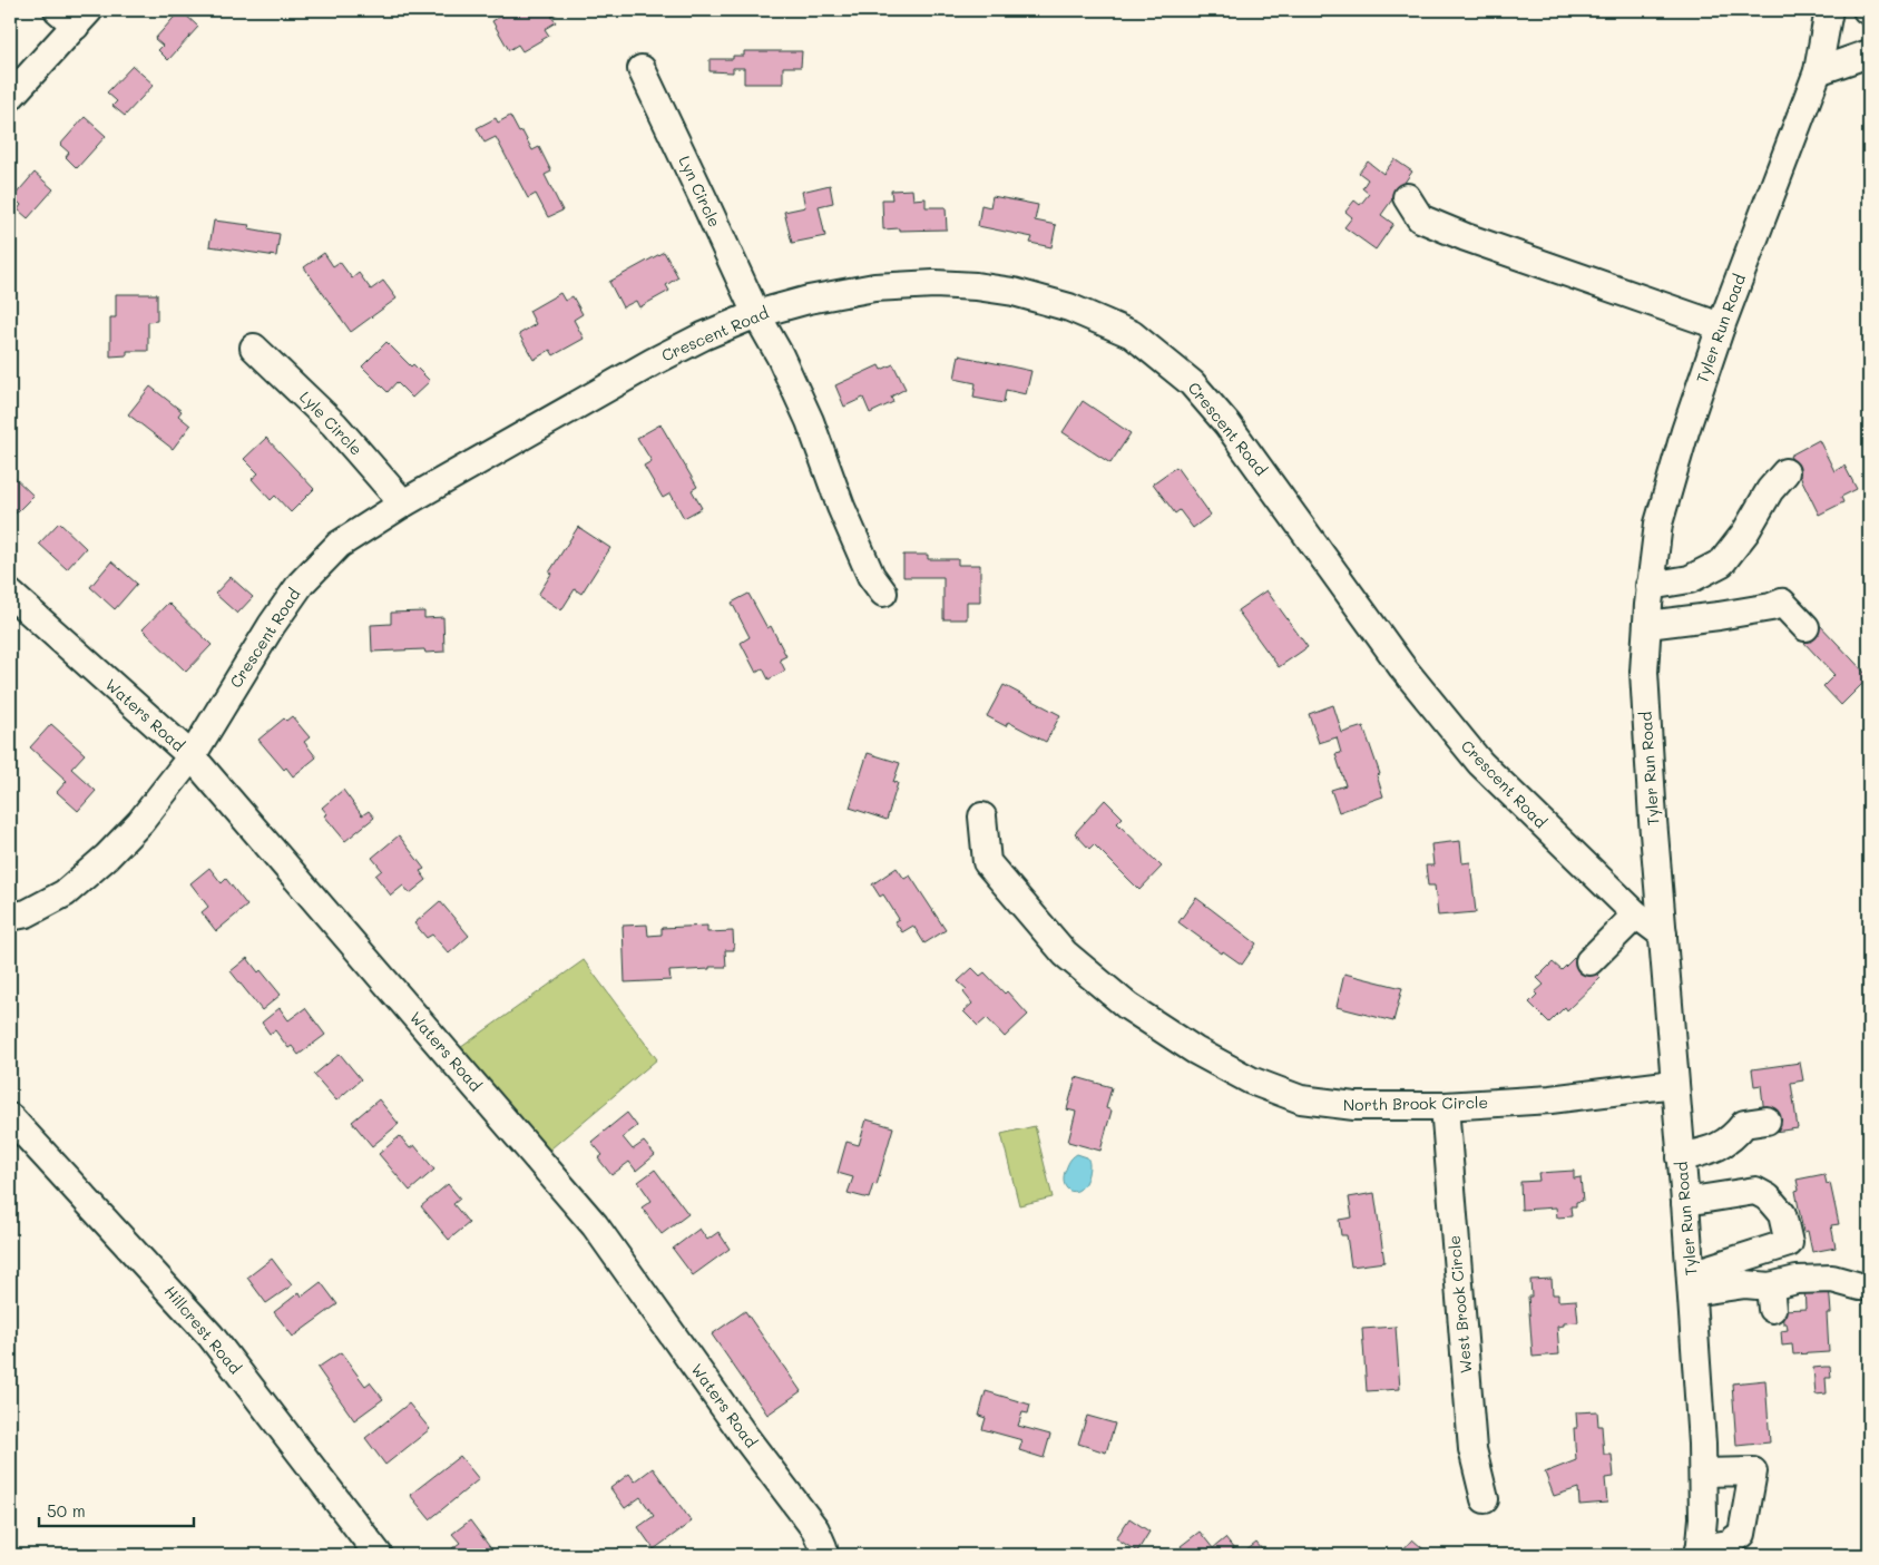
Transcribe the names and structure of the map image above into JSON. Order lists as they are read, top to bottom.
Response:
{
  "streets": {
    "street": [
      "Lyn Circle",
      "Tyler Run Road",
      "Crescent Road",
      "Lyle Circle",
      "Waters Road",
      "North Brook Circle",
      "West Brook Circle",
      "Hillcrest Road"
    ]
  },
  "crossings": [
    ["Lyn Circle", "Crescent Road"],
    ["Tyler Run Road", "Crescent Road"],
    ["Tyler Run Road", "North Brook Circle"],
    ["Crescent Road", "Lyle Circle"],
    ["Crescent Road", "Waters Road"],
    ["North Brook Circle", "West Brook Circle"]
  ],
  "scale_bar": "50 m"
}
